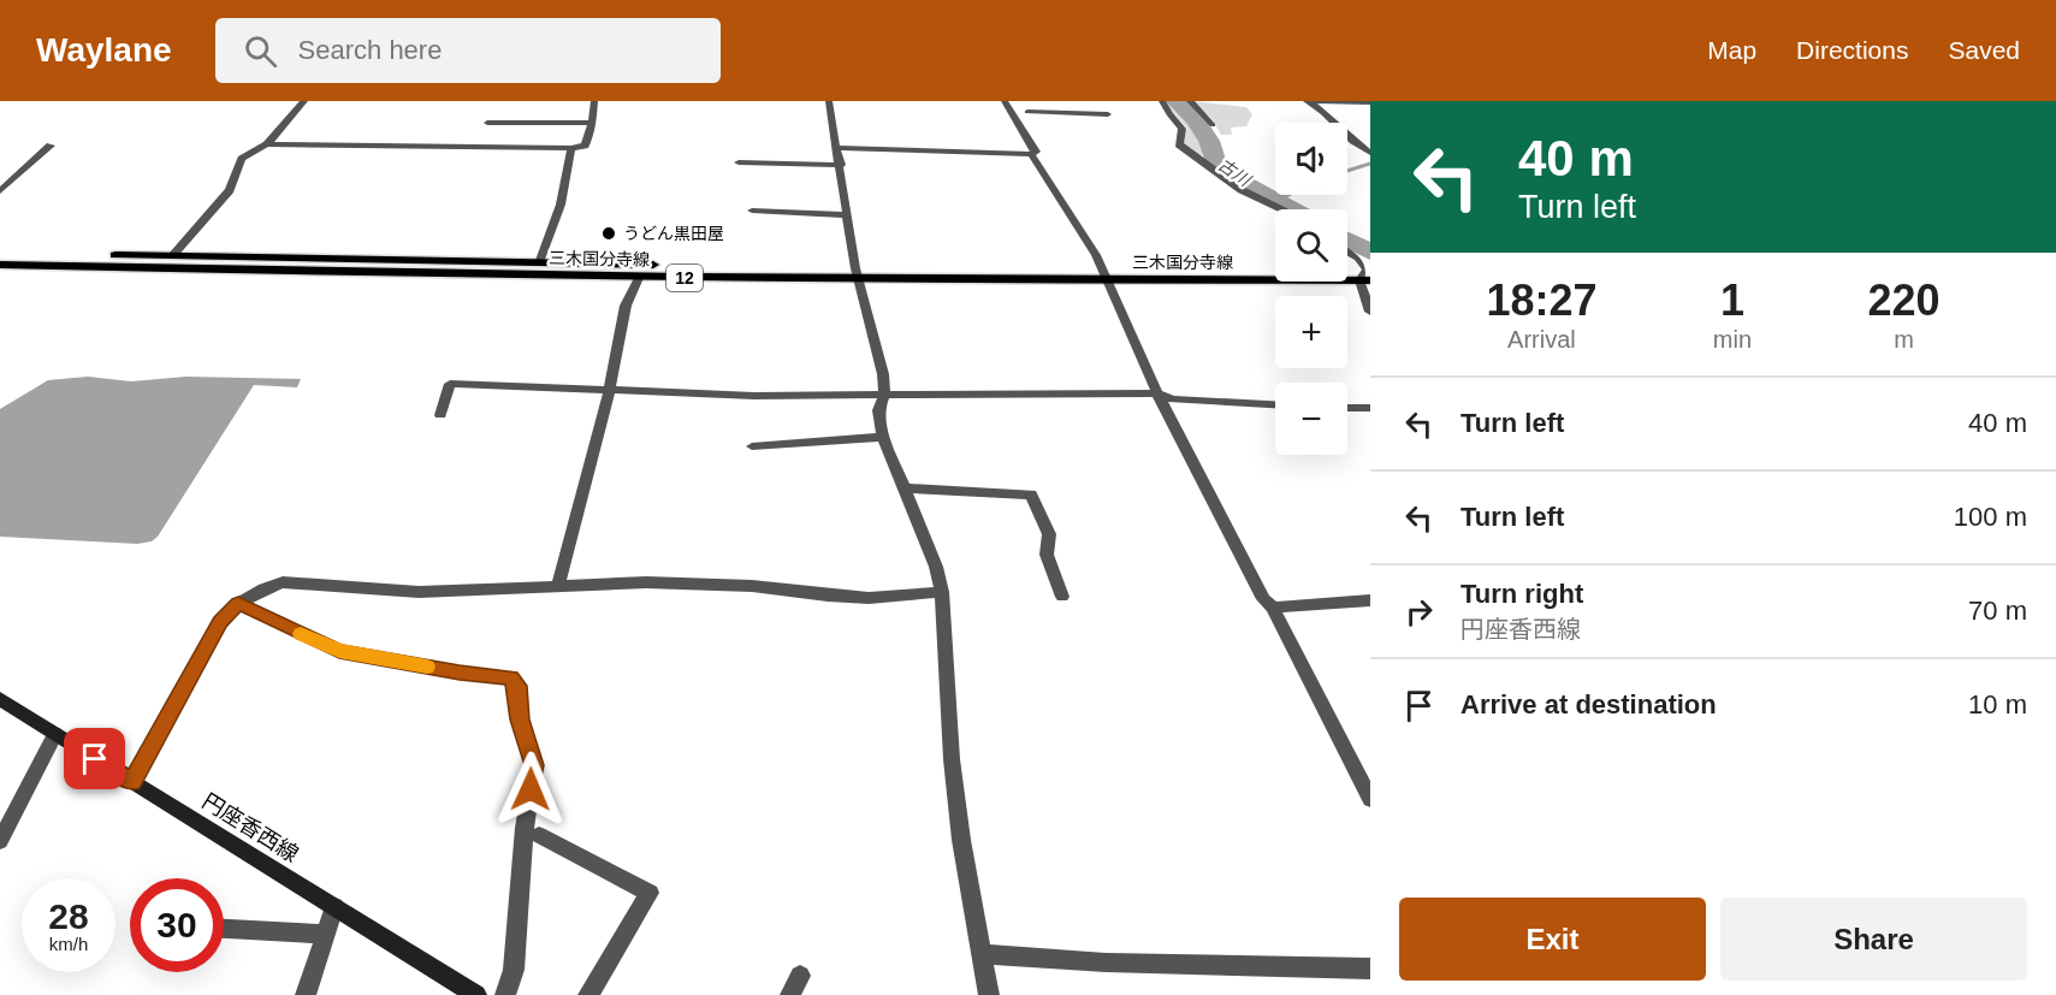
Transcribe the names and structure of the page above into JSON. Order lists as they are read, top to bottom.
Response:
{
  "streets": {
    "main road": ["三木国分寺線", "12", "円座香西線"]
  },
  "water": ["古川"],
  "places": ["うどん黒田屋"],
  "page": {
    "header": "Waylane",
    "search": "Search here",
    "nav": ["Map", "Directions", "Saved"],
    "turn": ["40 m", "Turn left"],
    "map_buttons": ["+", "−"],
    "eta": [
      "18:27",
      "Arrival",
      "1",
      "min",
      "220",
      "m"
    ],
    "list": [
      {
        "name": "Turn left",
        "value": "40 m"
      },
      {
        "name": "Turn left",
        "value": "100 m"
      },
      {
        "name": "Turn right",
        "note": "円座香西線",
        "value": "70 m"
      },
      {
        "name": "Arrive at destination",
        "value": "10 m"
      }
    ],
    "speed": "28 km/h",
    "limit": "30",
    "buttons": ["Exit", "Share"]
  }
}
